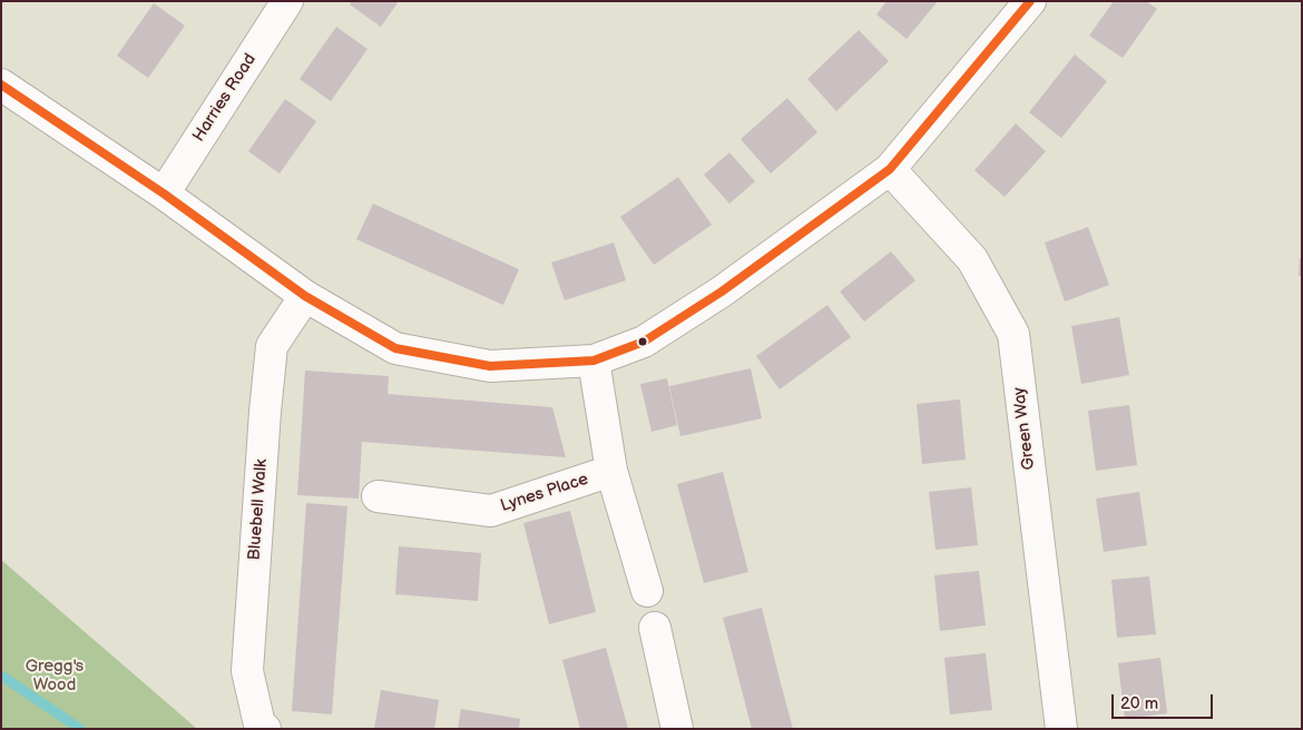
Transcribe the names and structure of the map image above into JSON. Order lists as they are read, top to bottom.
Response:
{
  "streets": {
    "street": [
      "Harries Road",
      "Green Way",
      "Lynes Place",
      "Bluebell Walk"
    ]
  },
  "parks": ["Gregg's Wood"],
  "scale_bar": "20 m"
}
